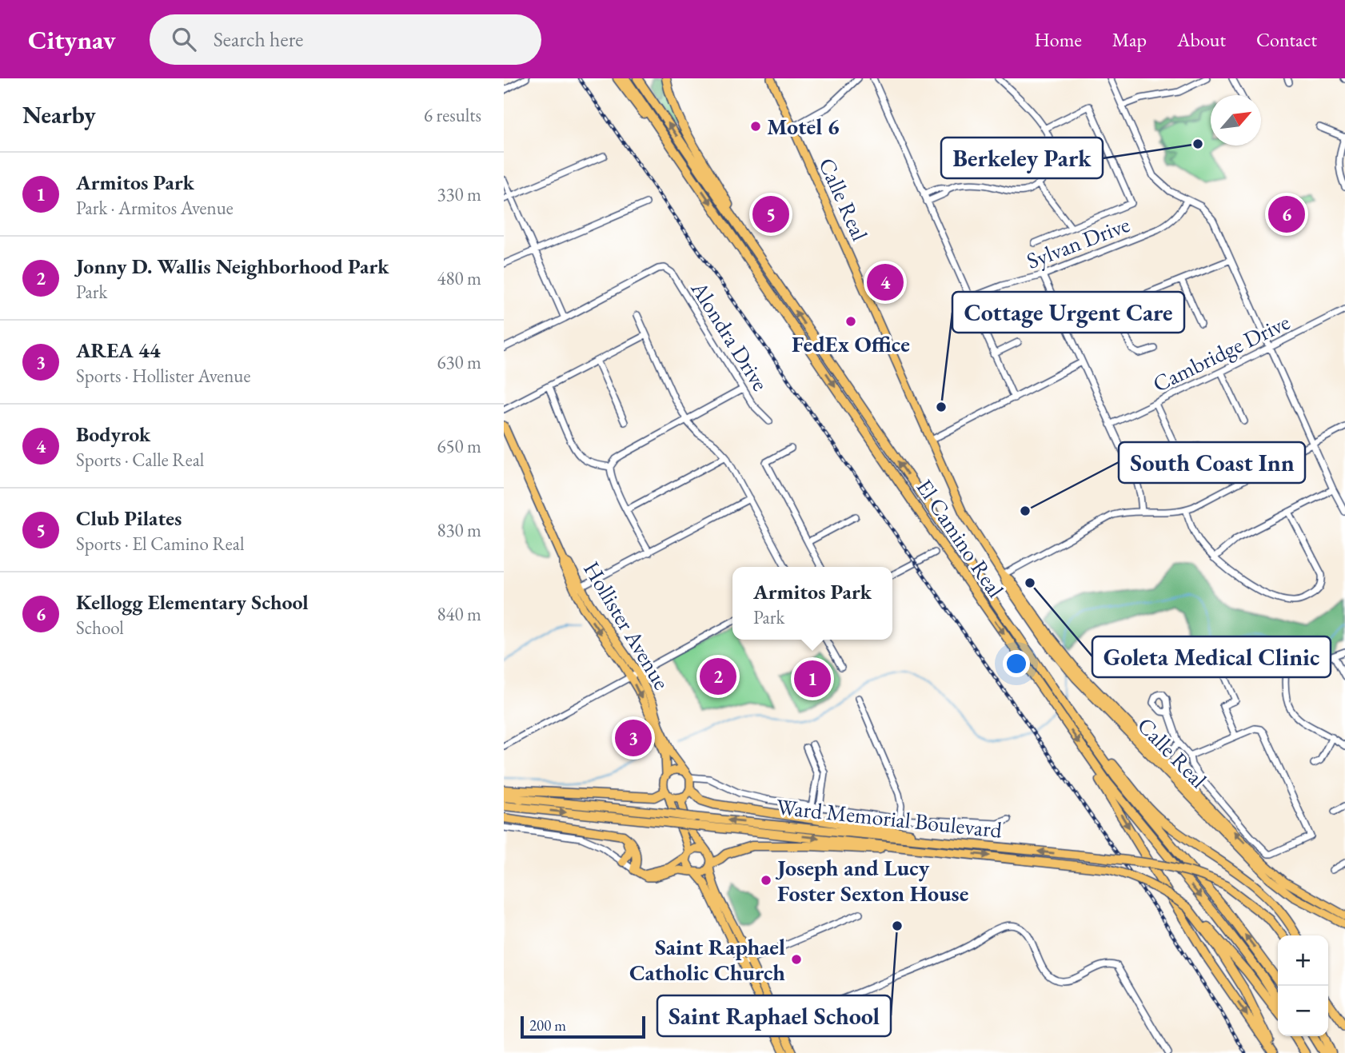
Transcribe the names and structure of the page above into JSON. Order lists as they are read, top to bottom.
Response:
{
  "streets": {
    "highway": ["El Camino Real", "Ward Memorial Boulevard"],
    "main road": ["Calle Real", "Hollister Avenue"],
    "street": ["Sylvan Drive", "Alondra Drive", "Cambridge Drive"]
  },
  "places": [
    "Motel 6",
    "Berkeley Park",
    "FedEx Office",
    "Cottage Urgent Care",
    "South Coast Inn",
    "Goleta Medical Clinic",
    "Joseph and Lucy Foster Sexton House",
    "Saint Raphael School",
    "Saint Raphael Catholic Church"
  ],
  "scale_bar": "200 m",
  "north": "top right",
  "page": {
    "header": "Citynav",
    "search": "Search here",
    "nav": [
      "Home",
      "Map",
      "About",
      "Contact"
    ],
    "heading": ["Nearby", "6 results"],
    "list": [
      {
        "mark": "1",
        "name": "Armitos Park",
        "note": "Park · Armitos Avenue",
        "value": "330 m"
      },
      {
        "mark": "2",
        "name": "Jonny D. Wallis Neighborhood Park",
        "note": "Park",
        "value": "480 m"
      },
      {
        "mark": "3",
        "name": "AREA 44",
        "note": "Sports · Hollister Avenue",
        "value": "630 m"
      },
      {
        "mark": "4",
        "name": "Bodyrok",
        "note": "Sports · Calle Real",
        "value": "650 m"
      },
      {
        "mark": "5",
        "name": "Club Pilates",
        "note": "Sports · El Camino Real",
        "value": "830 m"
      },
      {
        "mark": "6",
        "name": "Kellogg Elementary School",
        "note": "School",
        "value": "840 m"
      }
    ],
    "pins": [
      "5",
      "6",
      "4",
      "2",
      "1",
      "3"
    ],
    "popup": ["Armitos Park", "Park"],
    "map_buttons": ["+", "−"],
    "scale": "200 m"
  }
}
